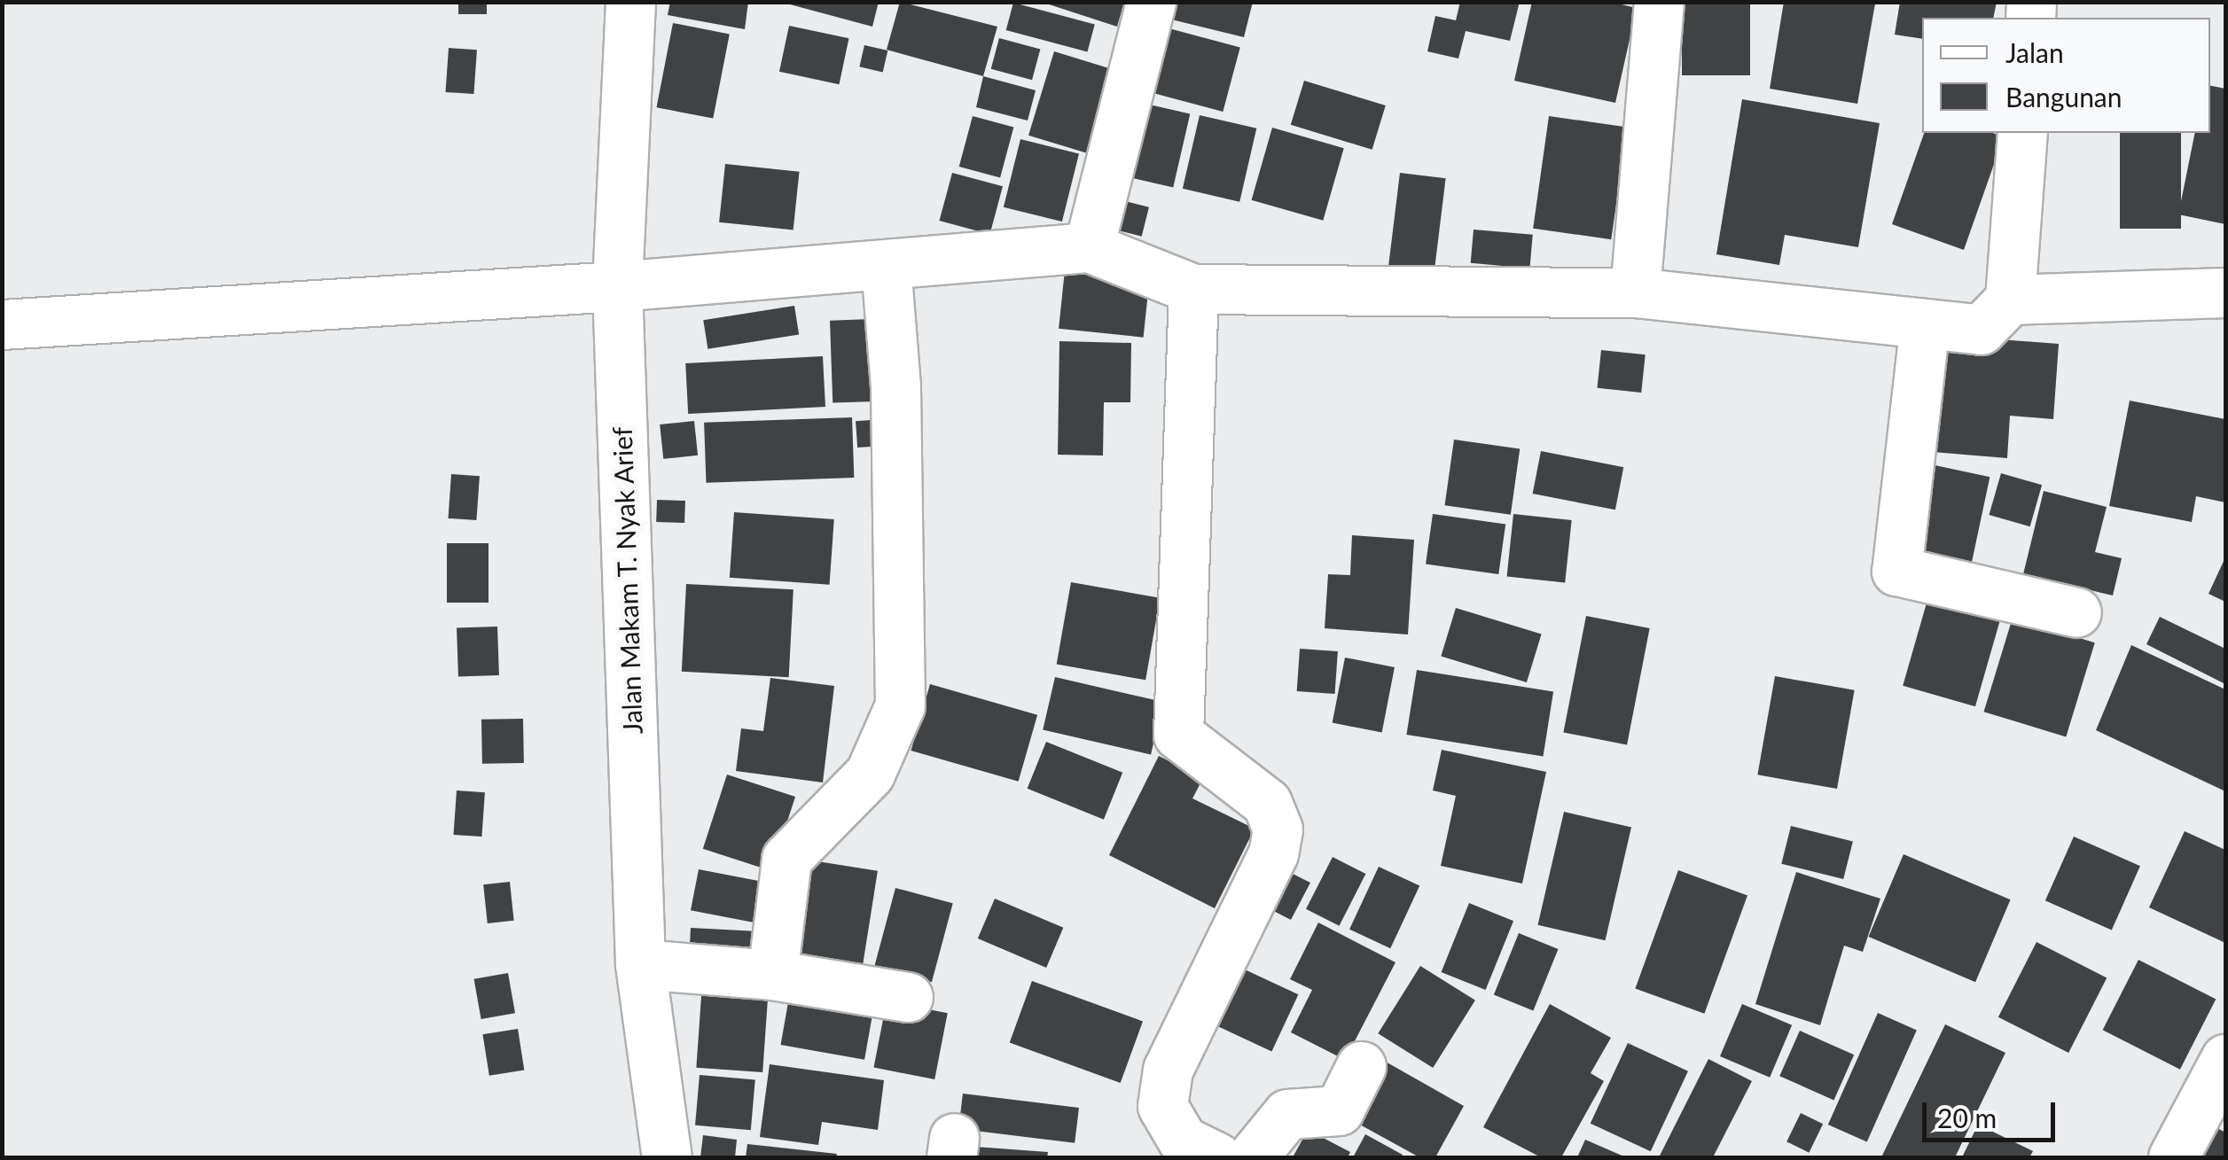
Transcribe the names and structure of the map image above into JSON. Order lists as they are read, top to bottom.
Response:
{
  "streets": {
    "street": ["Jalan Makam T. Nyak Arief"]
  },
  "legend": ["Jalan", "Bangunan"],
  "scale_bar": "20 m"
}
